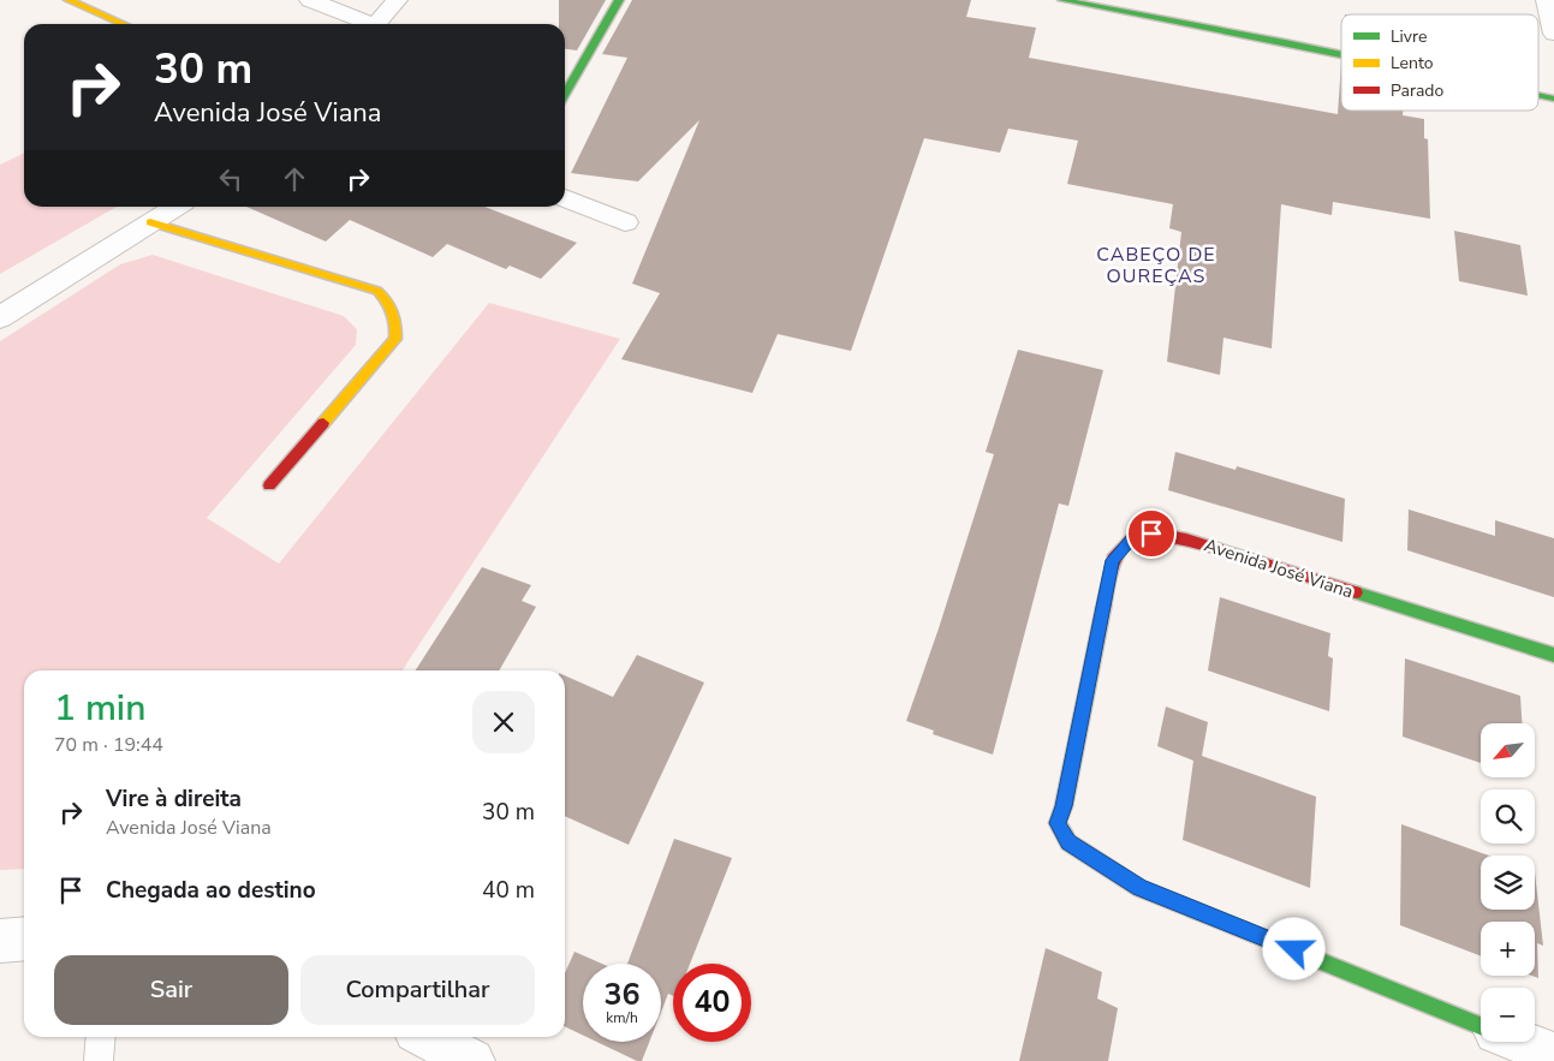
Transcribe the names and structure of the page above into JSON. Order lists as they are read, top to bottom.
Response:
{
  "streets": {
    "street": ["Avenida José Viana"]
  },
  "districts": ["CABEÇO DE OUREÇAS"],
  "legend": ["Livre", "Lento", "Parado"],
  "north": "bottom left",
  "page": {
    "turn": ["30 m", "Avenida José Viana"],
    "heading": ["1 min", "70 m · 19:44"],
    "map_buttons": ["+", "−"],
    "list": [
      {
        "name": "Vire à direita",
        "note": "Avenida José Viana",
        "value": "30 m"
      },
      {
        "name": "Chegada ao destino",
        "value": "40 m"
      }
    ],
    "buttons": ["Sair", "Compartilhar"],
    "speed": "36 km/h",
    "limit": "40"
  }
}
